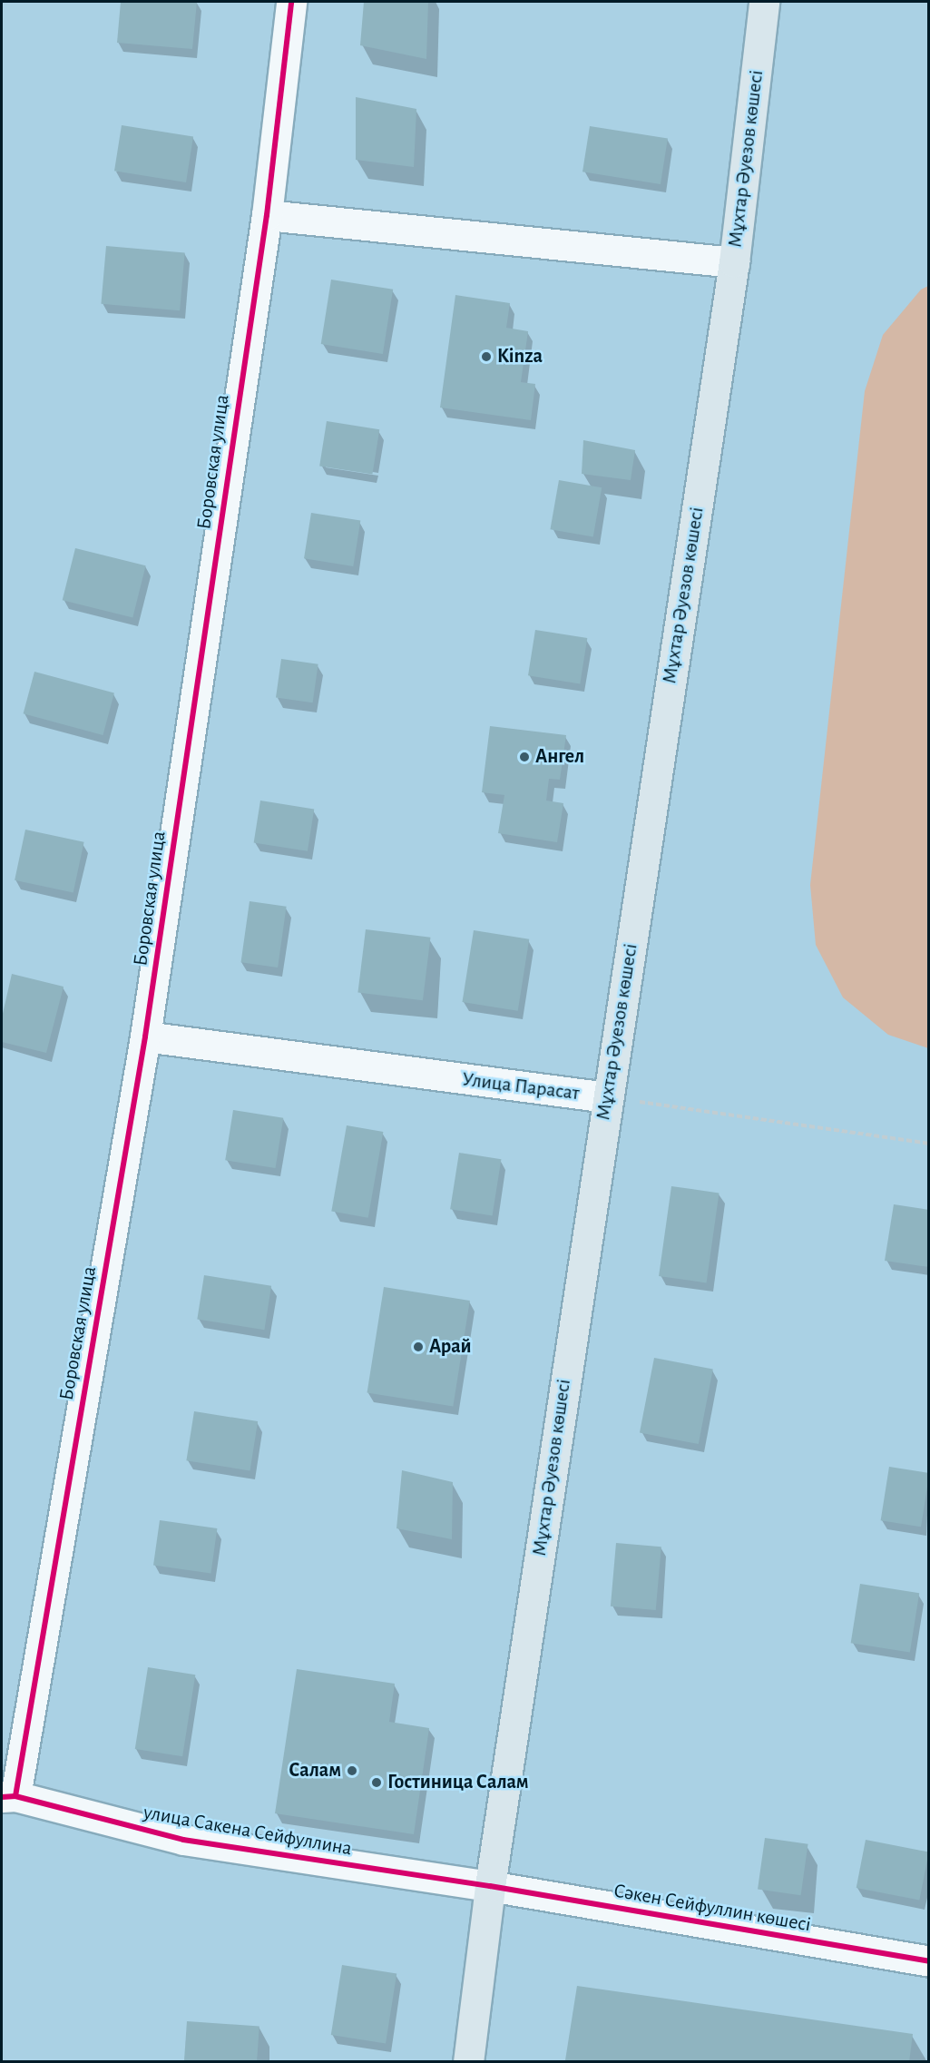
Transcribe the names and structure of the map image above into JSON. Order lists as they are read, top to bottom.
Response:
{
  "streets": {
    "main road": ["Мұхтар Әуезов көшесі"],
    "street": [
      "Боровская улица",
      "Улица Парасат",
      "улица Сакена Сейфуллина",
      "Сәкен Сейфуллин көшесі"
    ]
  },
  "crossings": [
    ["Мұхтар Әуезов көшесі", "Улица Парасат"],
    ["Мұхтар Әуезов көшесі", "улица Сакена Сейфуллина"],
    ["Мұхтар Әуезов көшесі", "Сәкен Сейфуллин көшесі"],
    ["Боровская улица", "Улица Парасат"],
    ["Боровская улица", "улица Сакена Сейфуллина"],
    ["улица Сакена Сейфуллина", "Сәкен Сейфуллин көшесі"]
  ],
  "places": [
    "Kinza",
    "Ангел",
    "Арай",
    "Салам",
    "Гостиница Салам"
  ]
}
